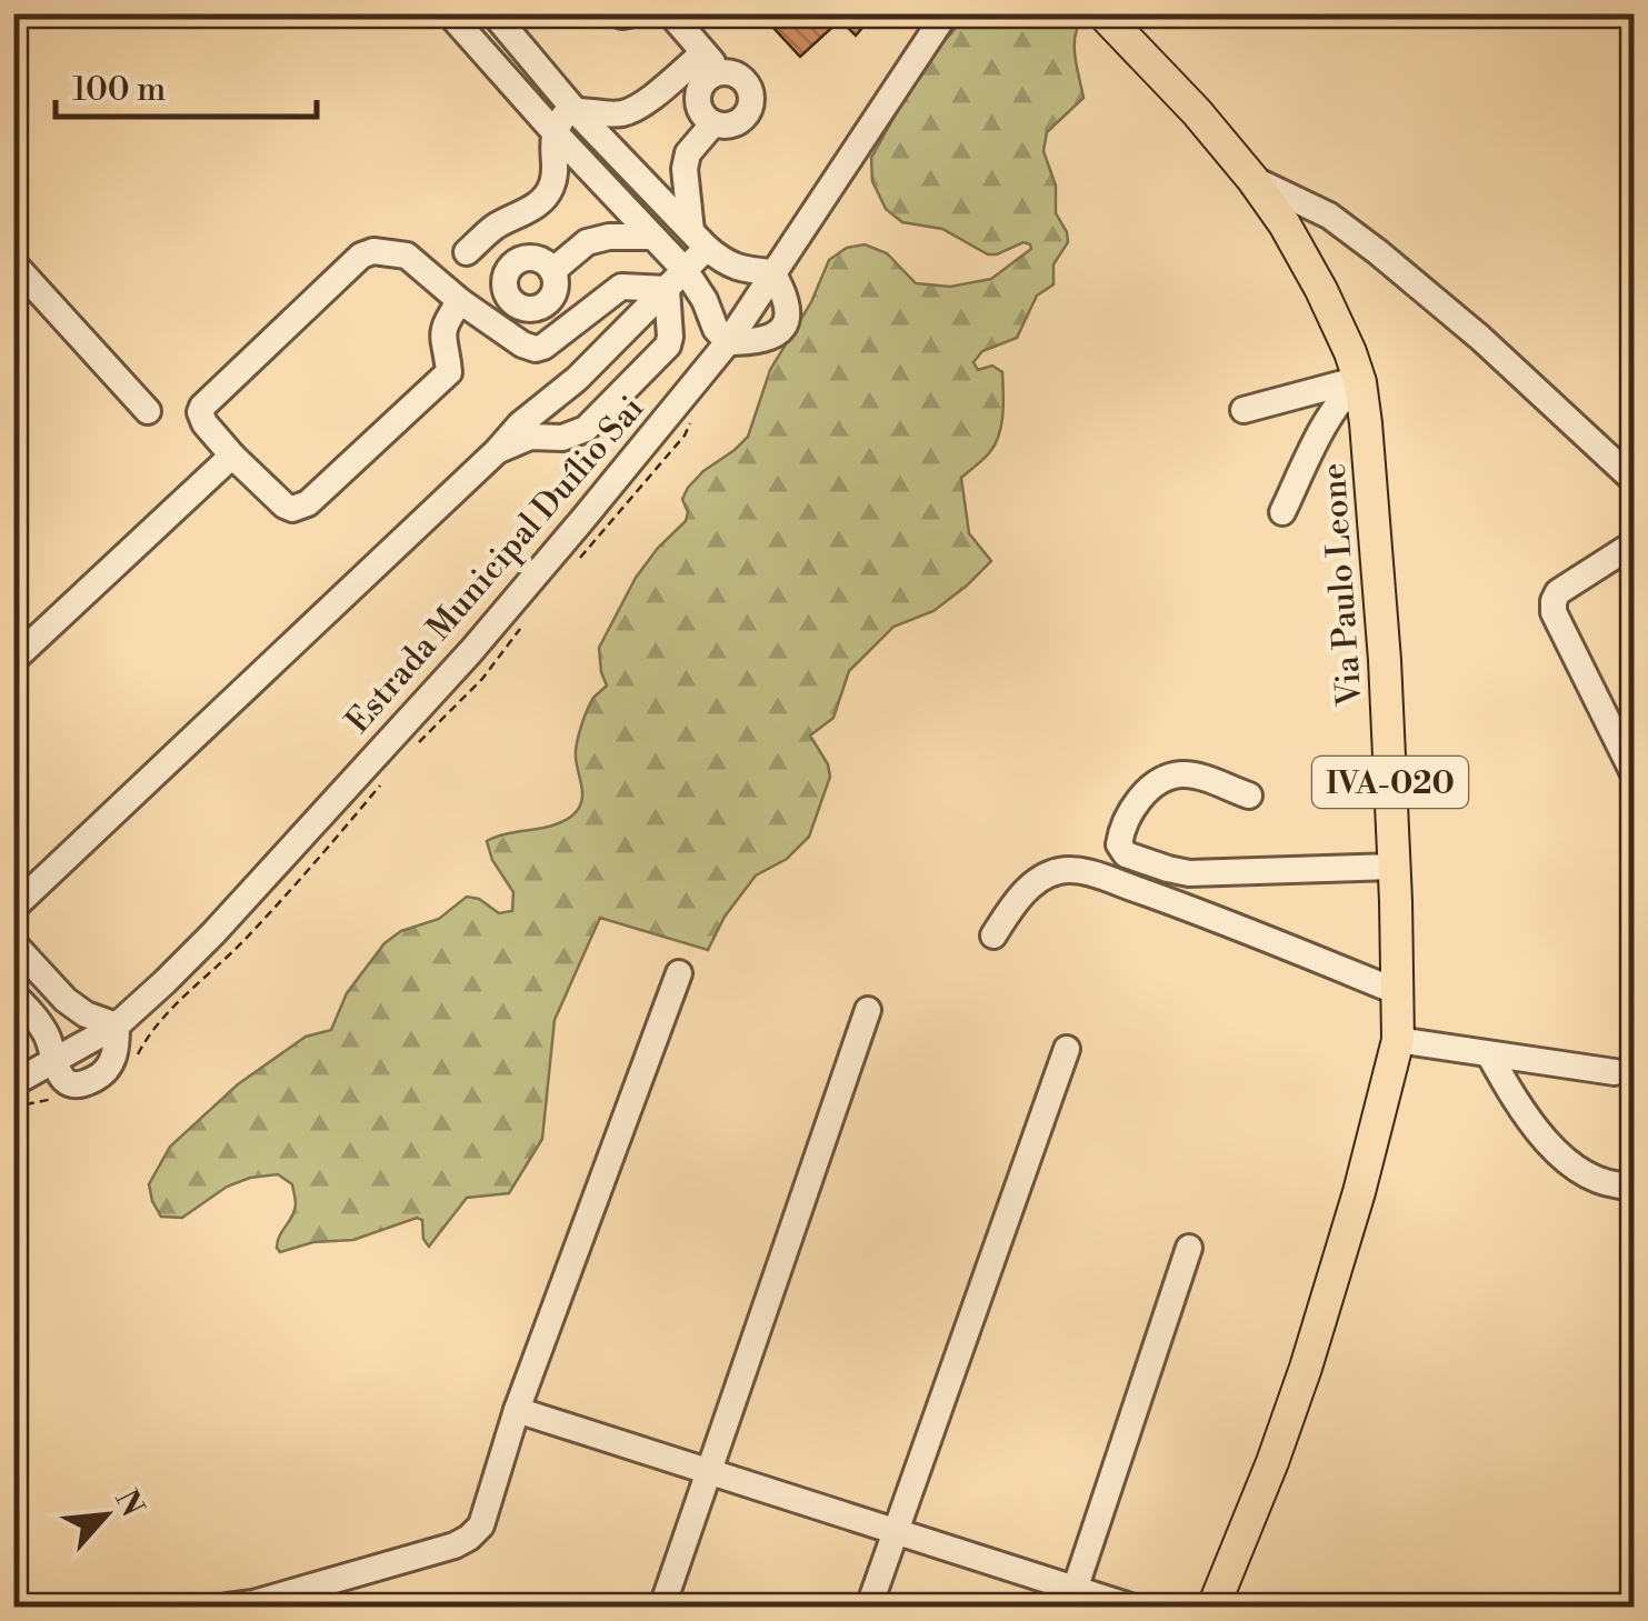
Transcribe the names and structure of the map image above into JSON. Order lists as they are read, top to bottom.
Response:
{
  "streets": {
    "main road": ["Via Paulo Leone", "IVA-020"],
    "street": ["Estrada Municipal Duílio Sai"]
  },
  "scale_bar": "100 m",
  "north": "top right"
}
